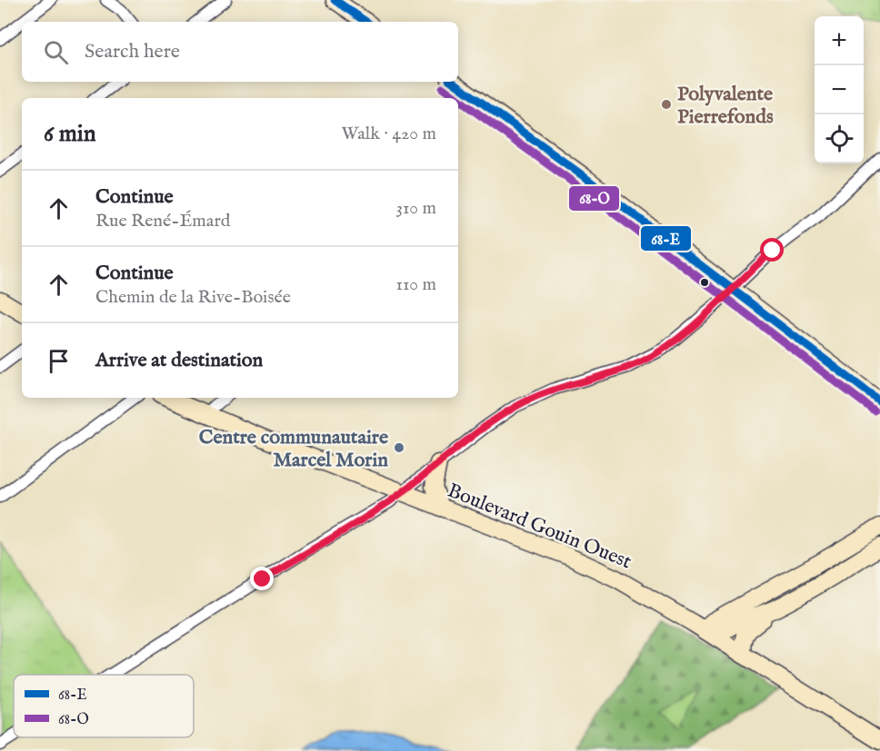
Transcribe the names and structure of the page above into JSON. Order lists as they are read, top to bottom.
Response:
{
  "streets": {
    "street": ["Boulevard Gouin Ouest"]
  },
  "places": ["Polyvalente Pierrefonds", "Centre communautaire Marcel Morin"],
  "lines": ["transit line 68-E", "transit line 68-O"],
  "legend": ["68-E", "68-O"],
  "page": {
    "map_buttons": ["+", "−"],
    "search": "Search here",
    "heading": ["6 min", "Walk · 420 m"],
    "list": [
      ["Continue", "Rue René-Émard", "310 m"],
      ["Continue", "Chemin de la Rive-Boisée", "110 m"],
      "Arrive at destination"
    ]
  }
}
